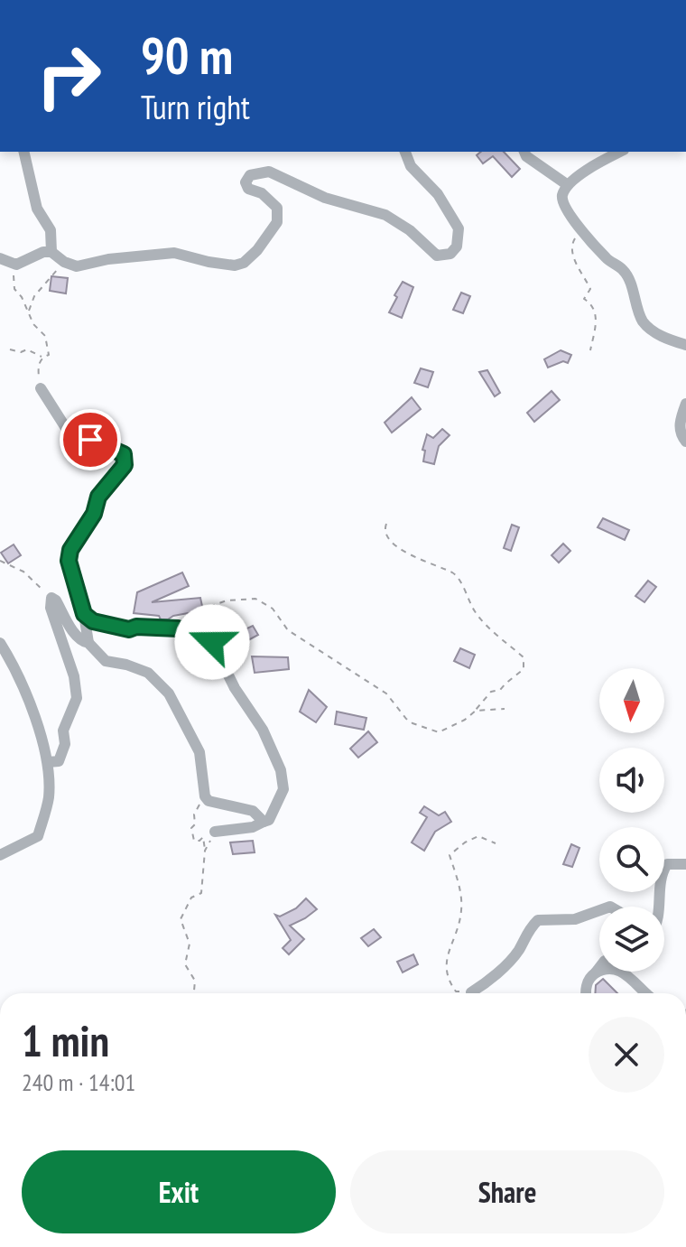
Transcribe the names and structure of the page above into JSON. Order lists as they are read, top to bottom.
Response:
{
  "north": "bottom",
  "page": {
    "turn": ["90 m", "Turn right"],
    "heading": ["1 min", "240 m · 14:01"],
    "buttons": ["Exit", "Share"]
  }
}
